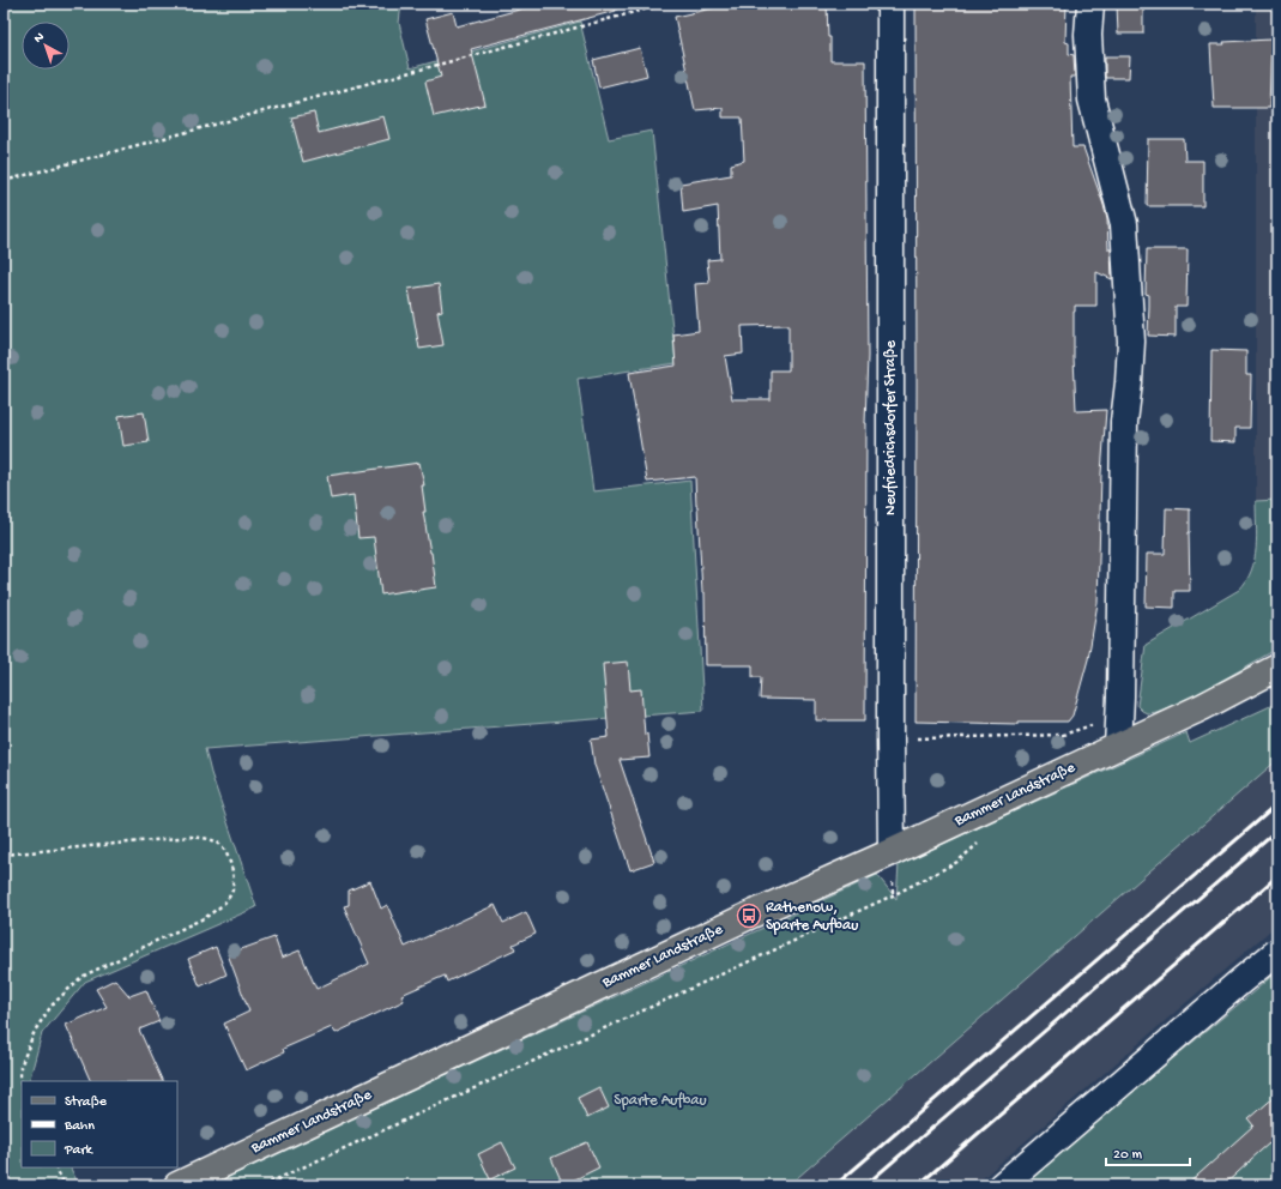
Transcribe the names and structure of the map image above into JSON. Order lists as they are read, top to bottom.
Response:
{
  "streets": {
    "main road": ["Bammer Landstraße"],
    "street": ["Neufriedrichsdorfer Straße"]
  },
  "crossings": [
    ["Neufriedrichsdorfer Straße", "Bammer Landstraße"]
  ],
  "parks": ["Sparte Aufbau"],
  "places": {
    "bus stop": ["Rathenow, Sparte Aufbau"]
  },
  "legend": ["Straße", "Bahn", "Park"],
  "scale_bar": "20 m",
  "north": "top left"
}
